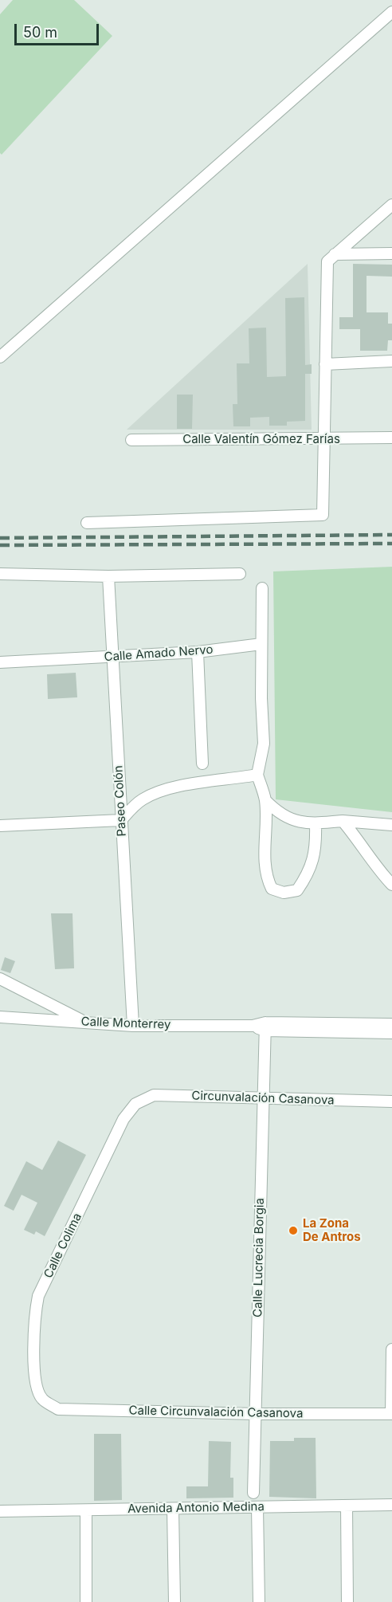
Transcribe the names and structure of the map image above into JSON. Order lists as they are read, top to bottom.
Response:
{
  "streets": {
    "street": [
      "Calle Valentín Gómez Farías",
      "Calle Amado Nervo",
      "Paseo Colón",
      "Calle Monterrey",
      "Circunvalación Casanova",
      "Calle Colima",
      "Calle Lucrecia Borgia",
      "Calle Circunvalación Casanova",
      "Avenida Antonio Medina"
    ]
  },
  "crossings": [
    ["Calle Amado Nervo", "Paseo Colón"],
    ["Paseo Colón", "Calle Monterrey"],
    ["Calle Monterrey", "Calle Lucrecia Borgia"],
    ["Circunvalación Casanova", "Calle Colima"],
    ["Circunvalación Casanova", "Calle Lucrecia Borgia"],
    ["Calle Colima", "Calle Circunvalación Casanova"],
    ["Calle Lucrecia Borgia", "Calle Circunvalación Casanova"]
  ],
  "places": ["La Zona De Antros"],
  "scale_bar": "50 m"
}
